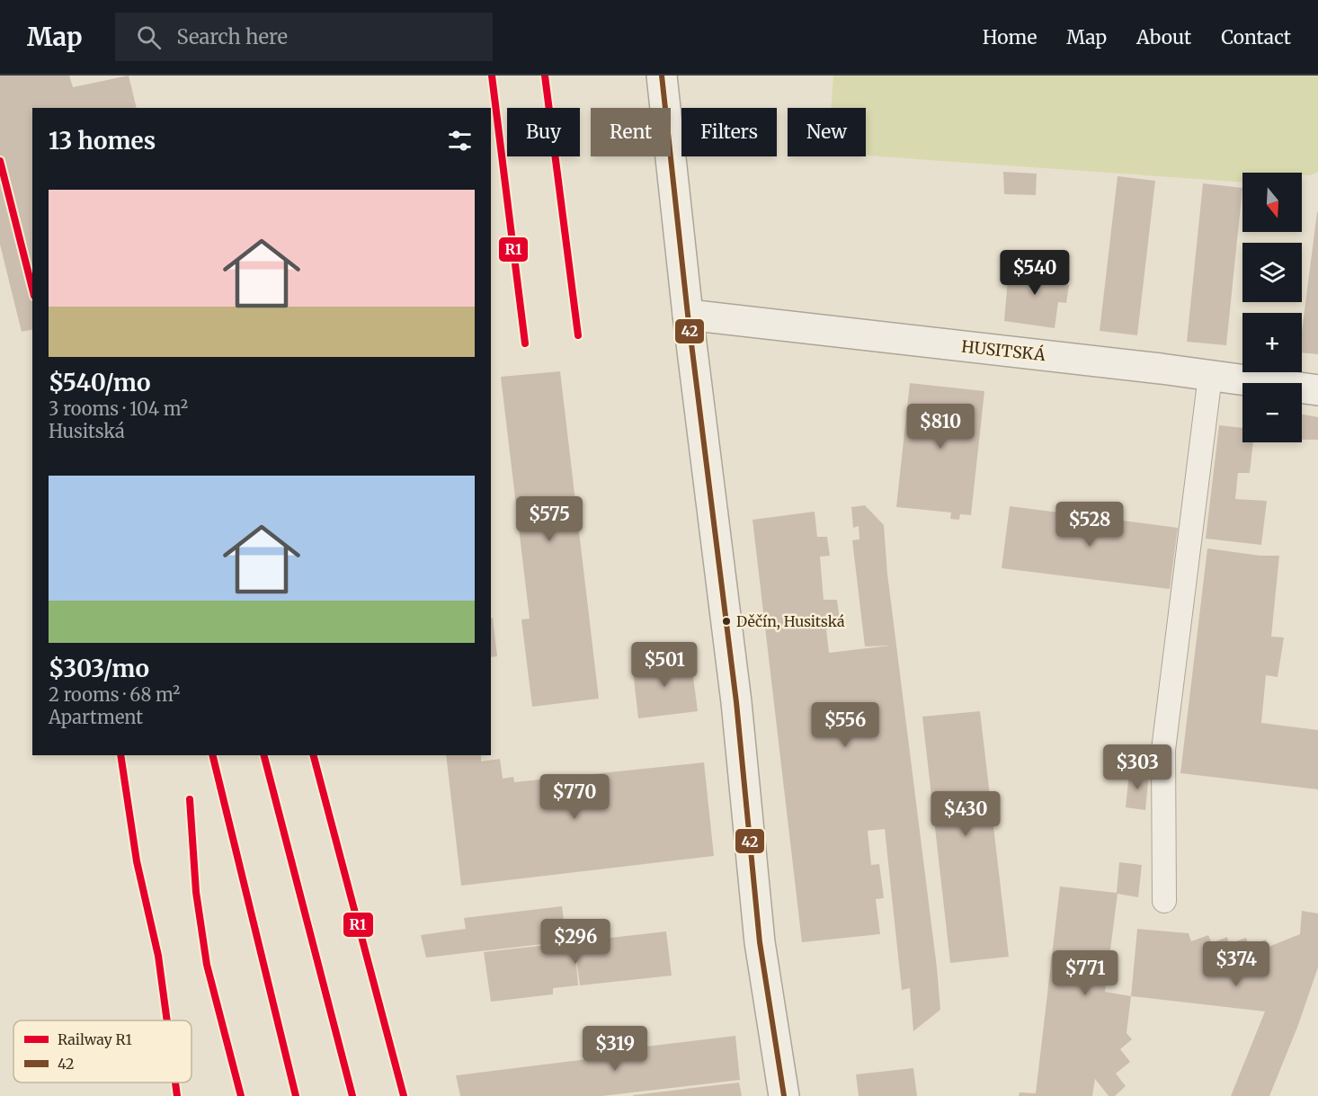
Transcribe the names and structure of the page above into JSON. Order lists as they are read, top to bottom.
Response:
{
  "streets": {
    "street": ["HUSITSKÁ"]
  },
  "places": ["Děčín, Husitská"],
  "lines": ["rail line R1", "transit line 42"],
  "legend": ["Railway R1", "42"],
  "north": "bottom",
  "page": {
    "header": "Map",
    "search": "Search here",
    "nav": [
      "Home",
      "Map",
      "About",
      "Contact"
    ],
    "chip": [
      "Buy",
      "Rent",
      "Filters",
      "New"
    ],
    "heading": "13 homes",
    "map_buttons": ["+", "−"],
    "list": [
      {
        "name": "$540/mo",
        "note": "3 rooms · 104 m² · Husitská"
      },
      {
        "name": "$303/mo",
        "note": "2 rooms · 68 m² · Apartment"
      }
    ],
    "price": [
      "$540",
      "$810",
      "$575",
      "$528",
      "$501",
      "$556",
      "$303",
      "$770",
      "$430",
      "$296",
      "$374",
      "$771",
      "$319"
    ]
  }
}
